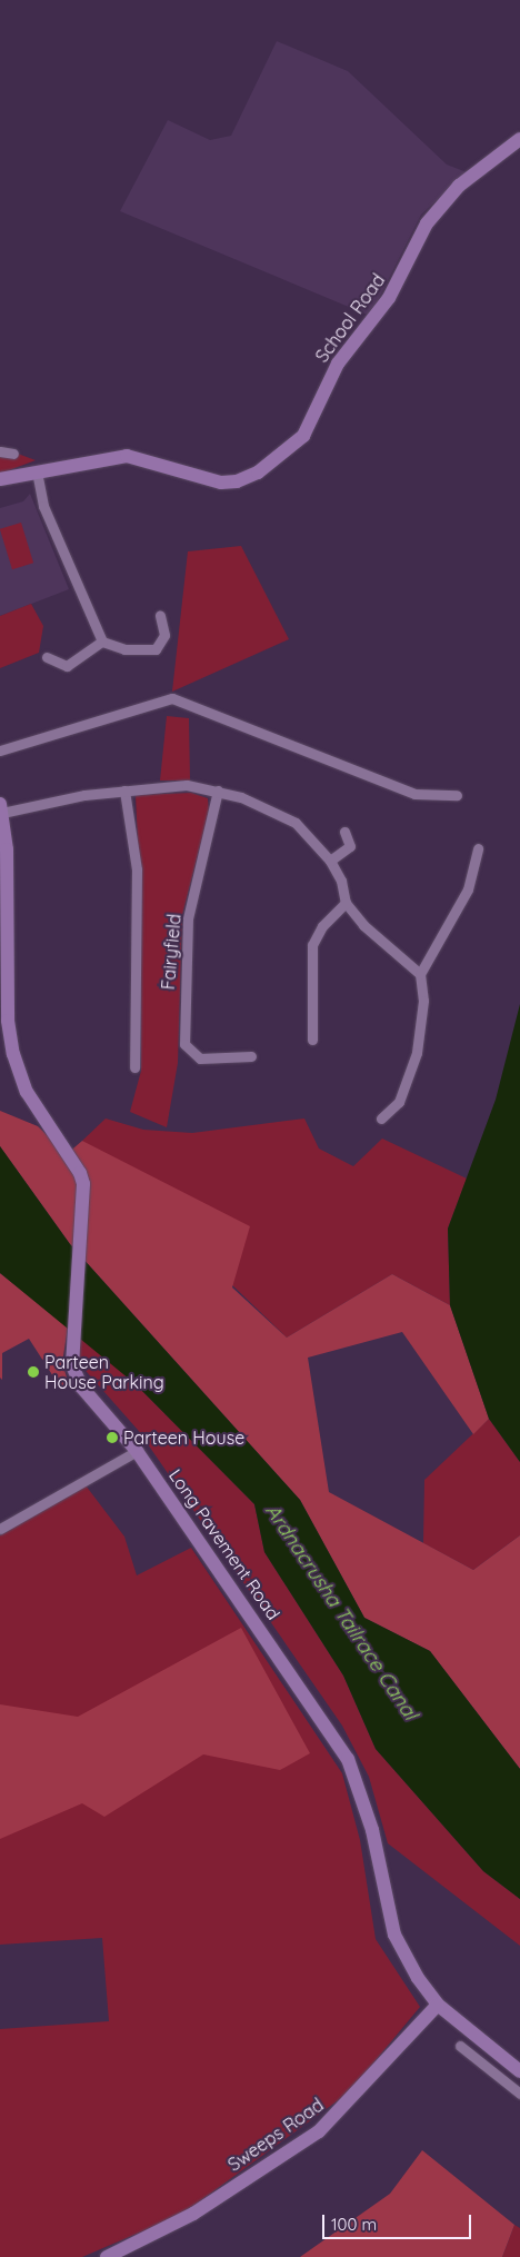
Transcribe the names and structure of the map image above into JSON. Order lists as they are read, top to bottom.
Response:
{
  "streets": {
    "main road": ["School Road", "Long Pavement Road", "Sweeps Road"],
    "street": ["Fairyfield"]
  },
  "crossings": [
    ["Long Pavement Road", "Sweeps Road"]
  ],
  "water": ["Ardnacrusha Tailrace Canal"],
  "places": ["Parteen House Parking", "Parteen House"],
  "scale_bar": "100 m"
}
